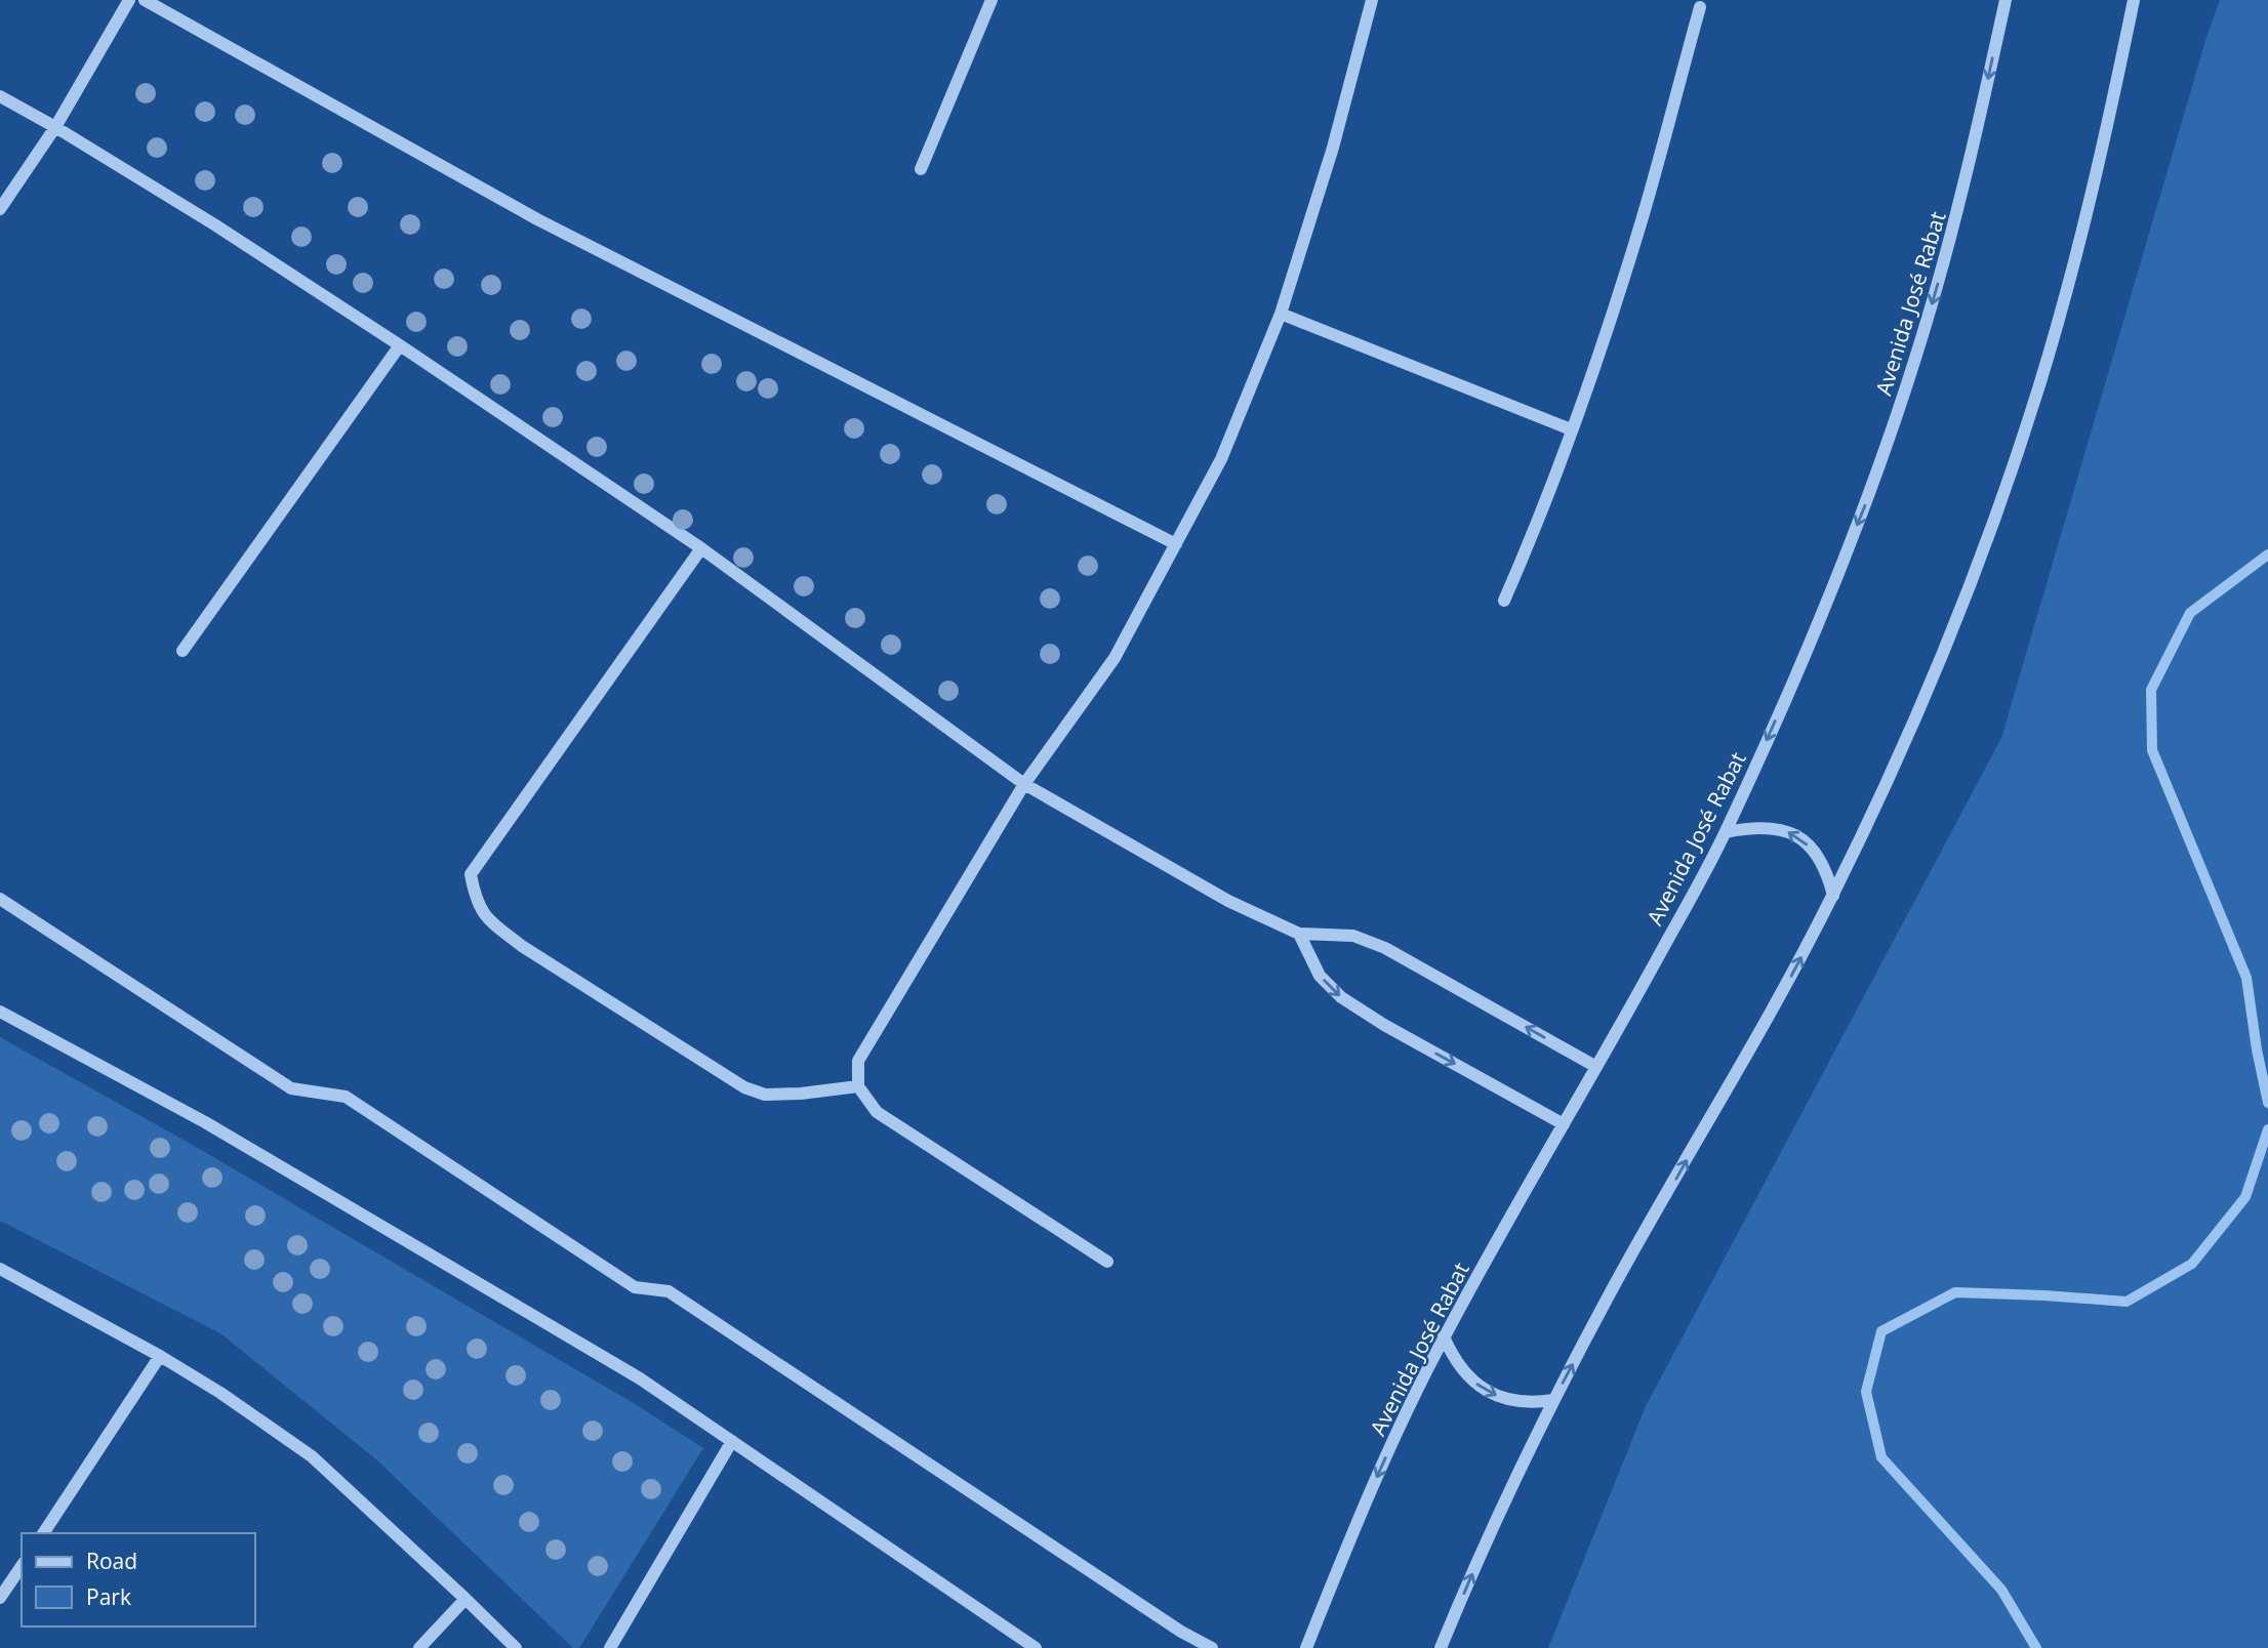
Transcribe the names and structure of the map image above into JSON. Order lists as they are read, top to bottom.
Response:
{
  "streets": {
    "street": ["Avenida José Rabat"]
  },
  "one_way": ["Avenida José Rabat"],
  "legend": ["Road", "Park"]
}
